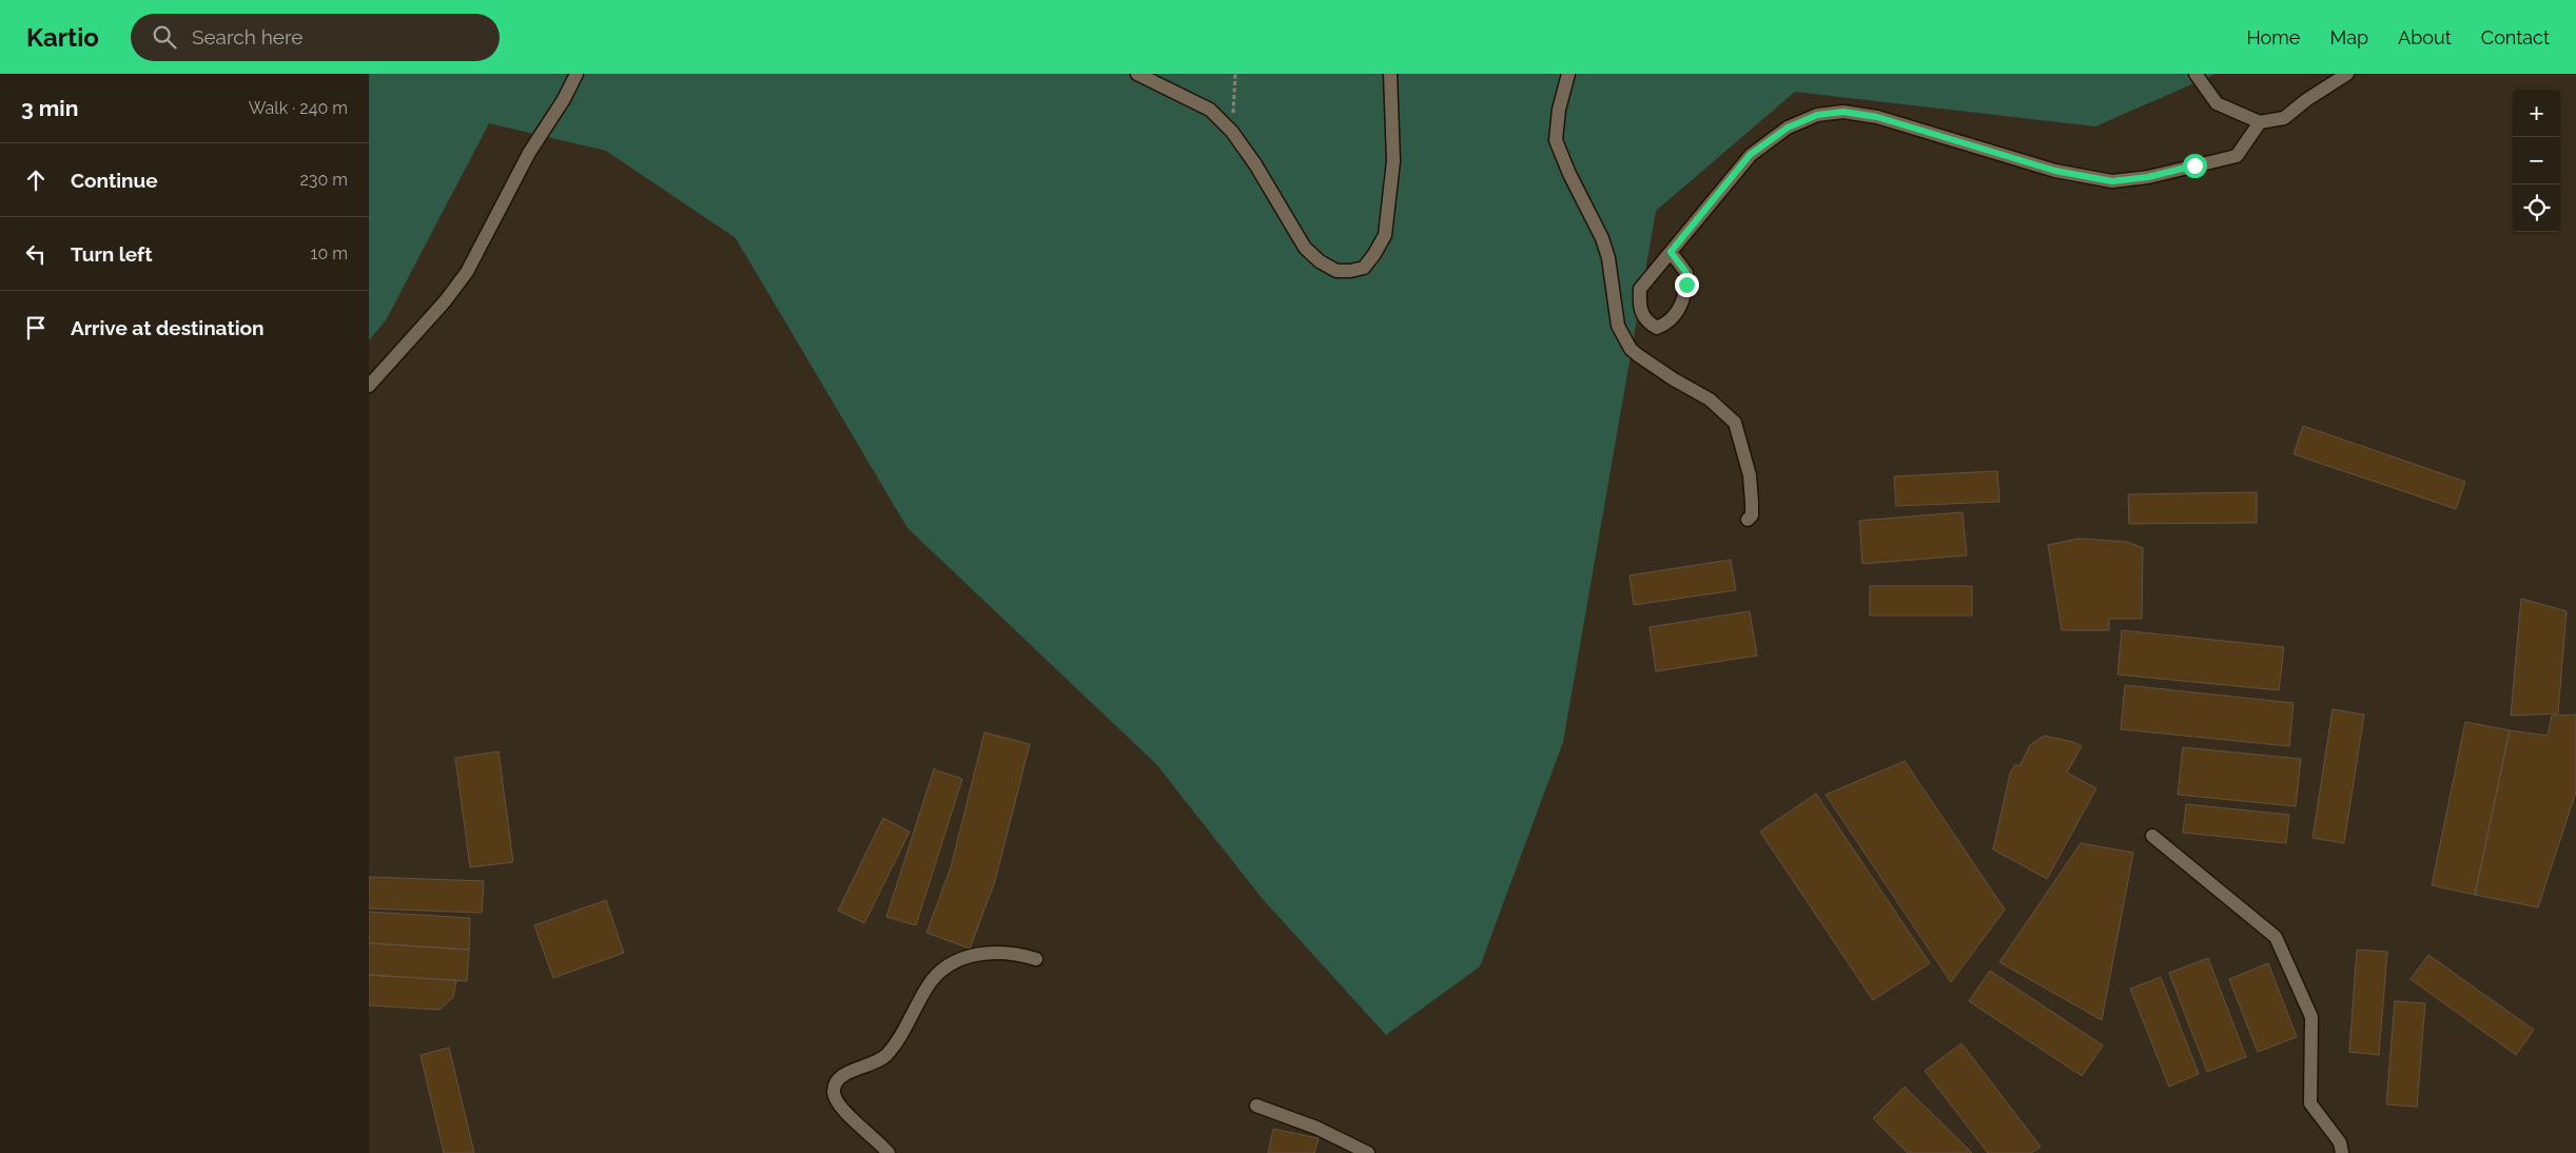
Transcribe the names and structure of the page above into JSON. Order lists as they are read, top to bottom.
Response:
{
  "page": {
    "header": "Kartio",
    "search": "Search here",
    "nav": [
      "Home",
      "Map",
      "About",
      "Contact"
    ],
    "heading": ["3 min", "Walk · 240 m"],
    "map_buttons": ["+", "−"],
    "list": [
      ["Continue", "230 m"],
      ["Turn left", "10 m"],
      "Arrive at destination"
    ]
  }
}
